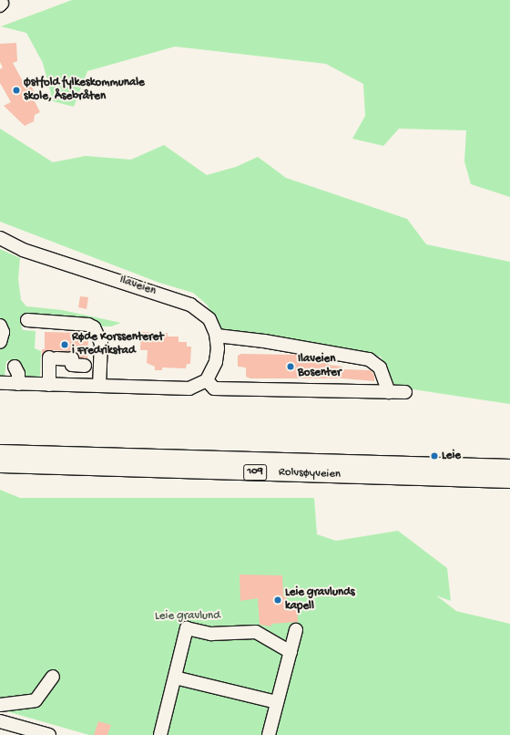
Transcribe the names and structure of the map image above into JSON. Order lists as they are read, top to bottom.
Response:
{
  "streets": {
    "main road": ["109", "Rolvsøyveien"],
    "street": ["Ilaveien"]
  },
  "parks": ["Leie gravlund"],
  "places": [
    "Østfold fylkeskommunale skole, Åsebråten",
    "Røde Korssenteret i Fredrikstad",
    "Ilaveien Bosenter",
    "Leie",
    "Leie gravlunds kapell"
  ]
}
